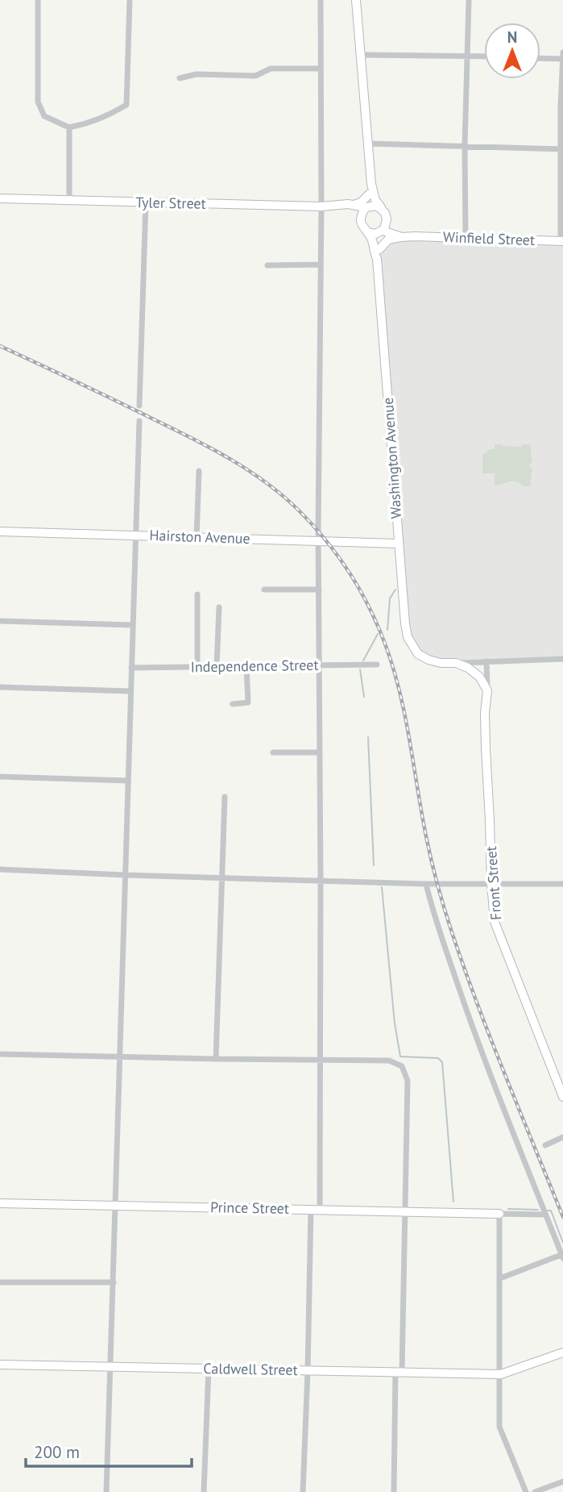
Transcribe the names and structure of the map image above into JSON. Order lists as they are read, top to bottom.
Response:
{
  "streets": {
    "street": [
      "Tyler Street",
      "Winfield Street",
      "Washington Avenue",
      "Hairston Avenue",
      "Independence Street",
      "Front Street",
      "Prince Street",
      "Caldwell Street"
    ]
  },
  "crossings": [
    ["Tyler Street", "Winfield Street"],
    ["Tyler Street", "Washington Avenue"],
    ["Winfield Street", "Washington Avenue"],
    ["Washington Avenue", "Hairston Avenue"]
  ],
  "scale_bar": "200 m",
  "north": "top"
}
